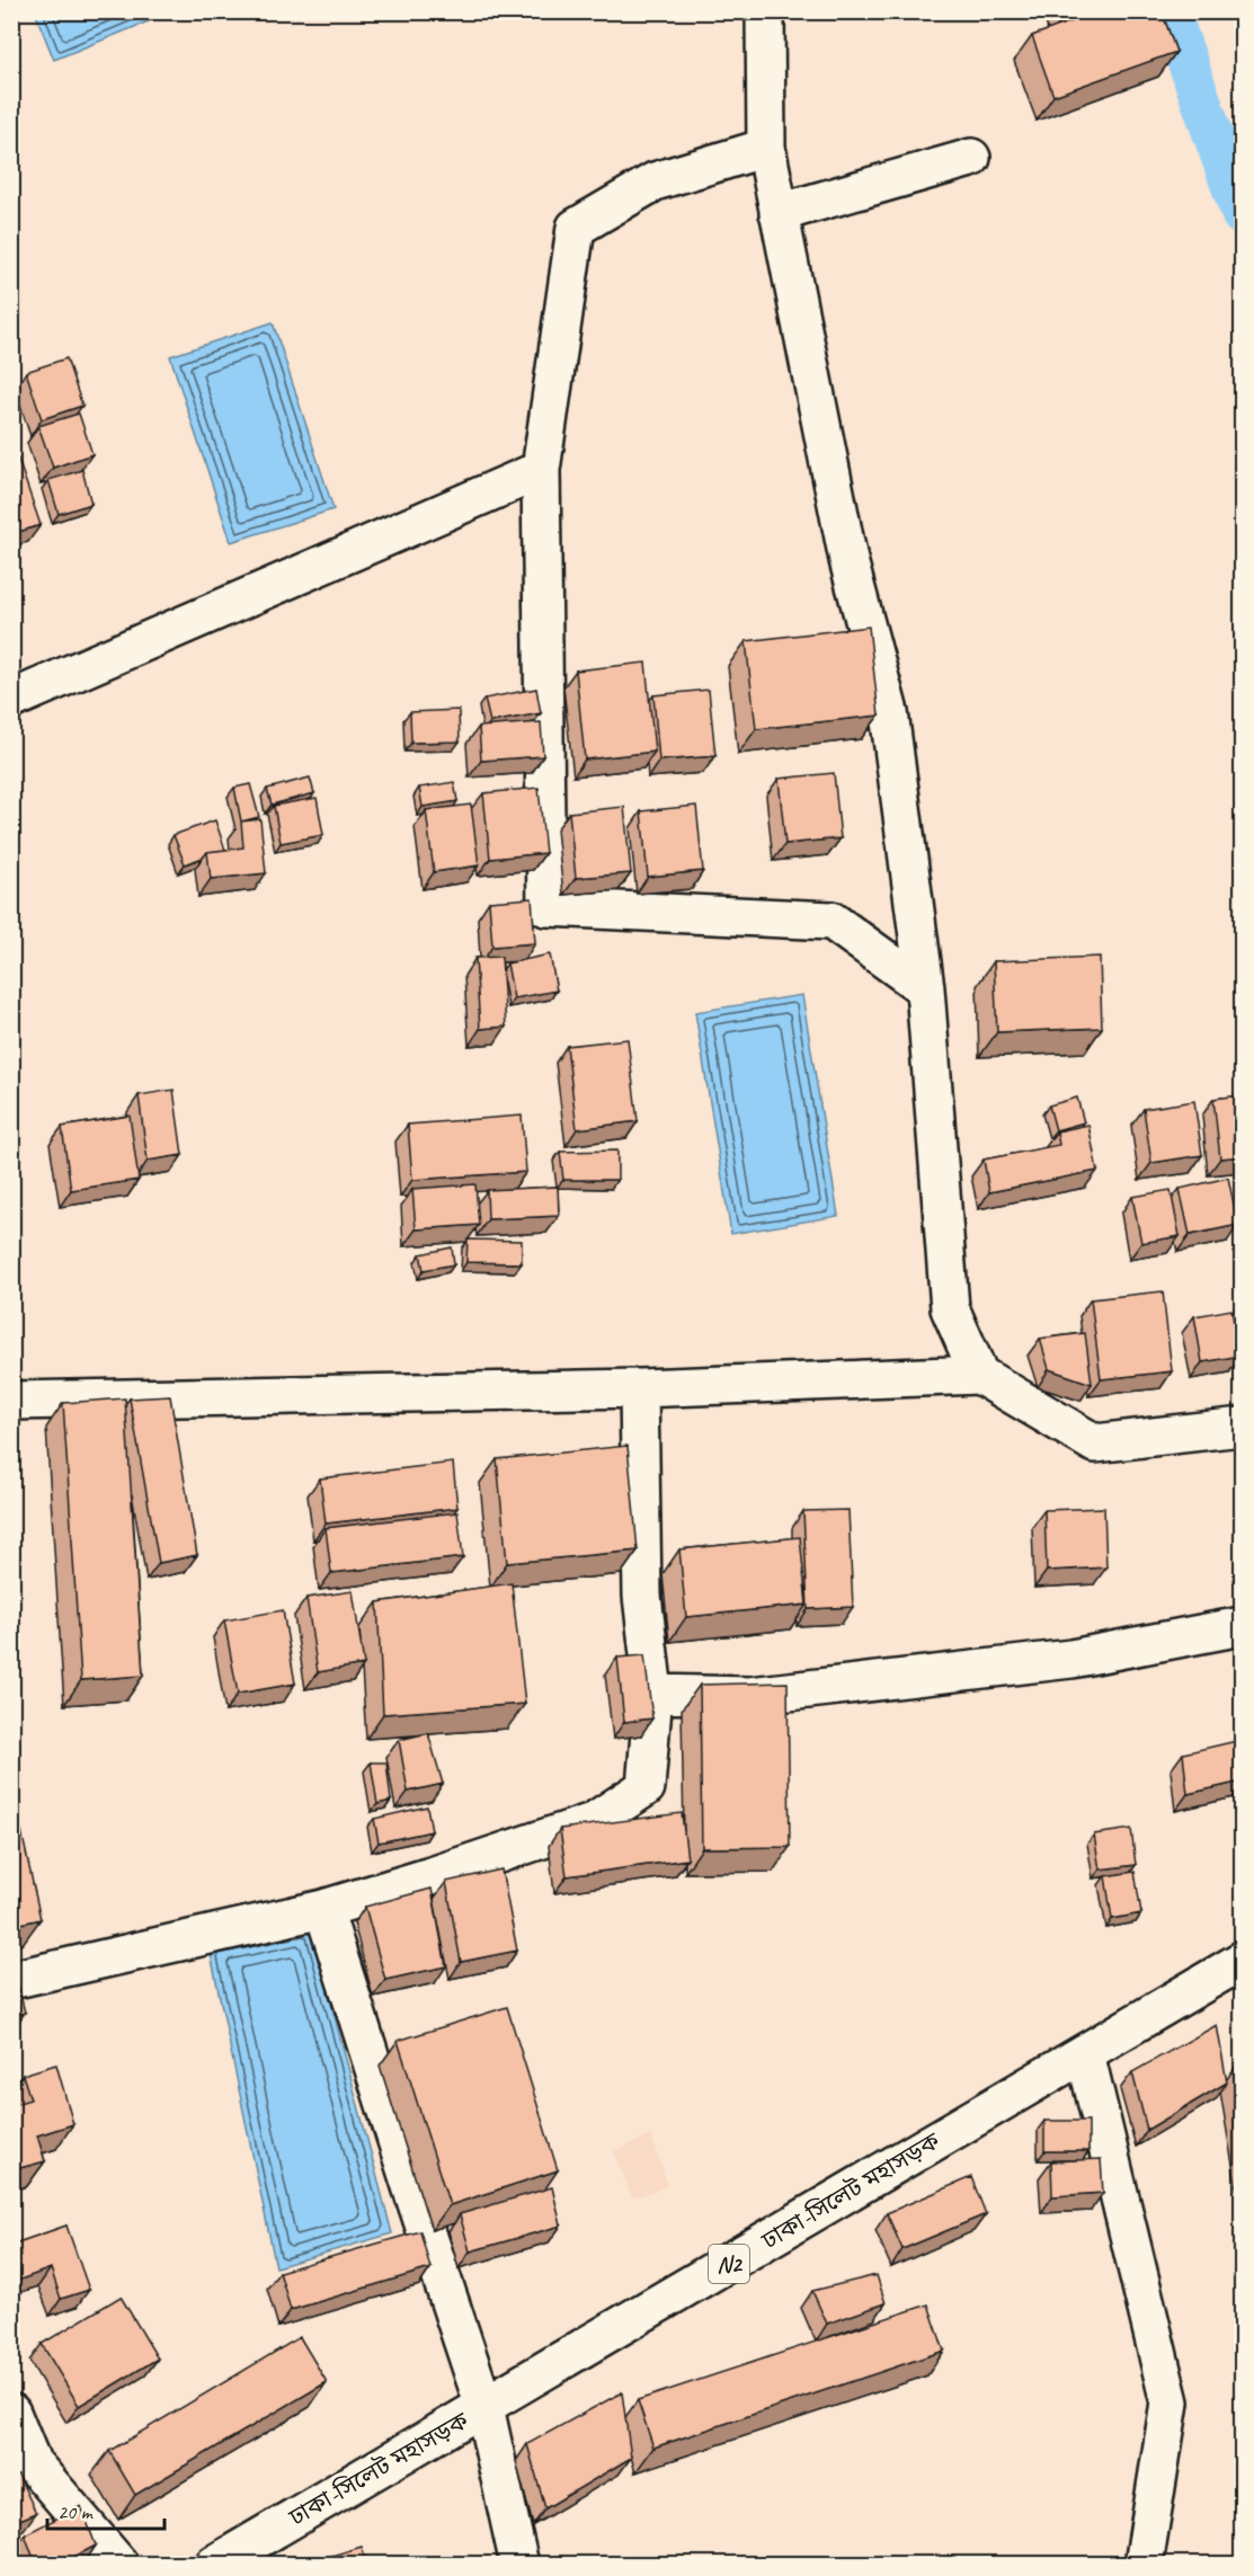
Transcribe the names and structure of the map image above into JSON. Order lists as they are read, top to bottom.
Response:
{
  "streets": {
    "main road": ["ঢাকা-সিলেট মহাসড়ক", "N2"]
  },
  "scale_bar": "20 m"
}
